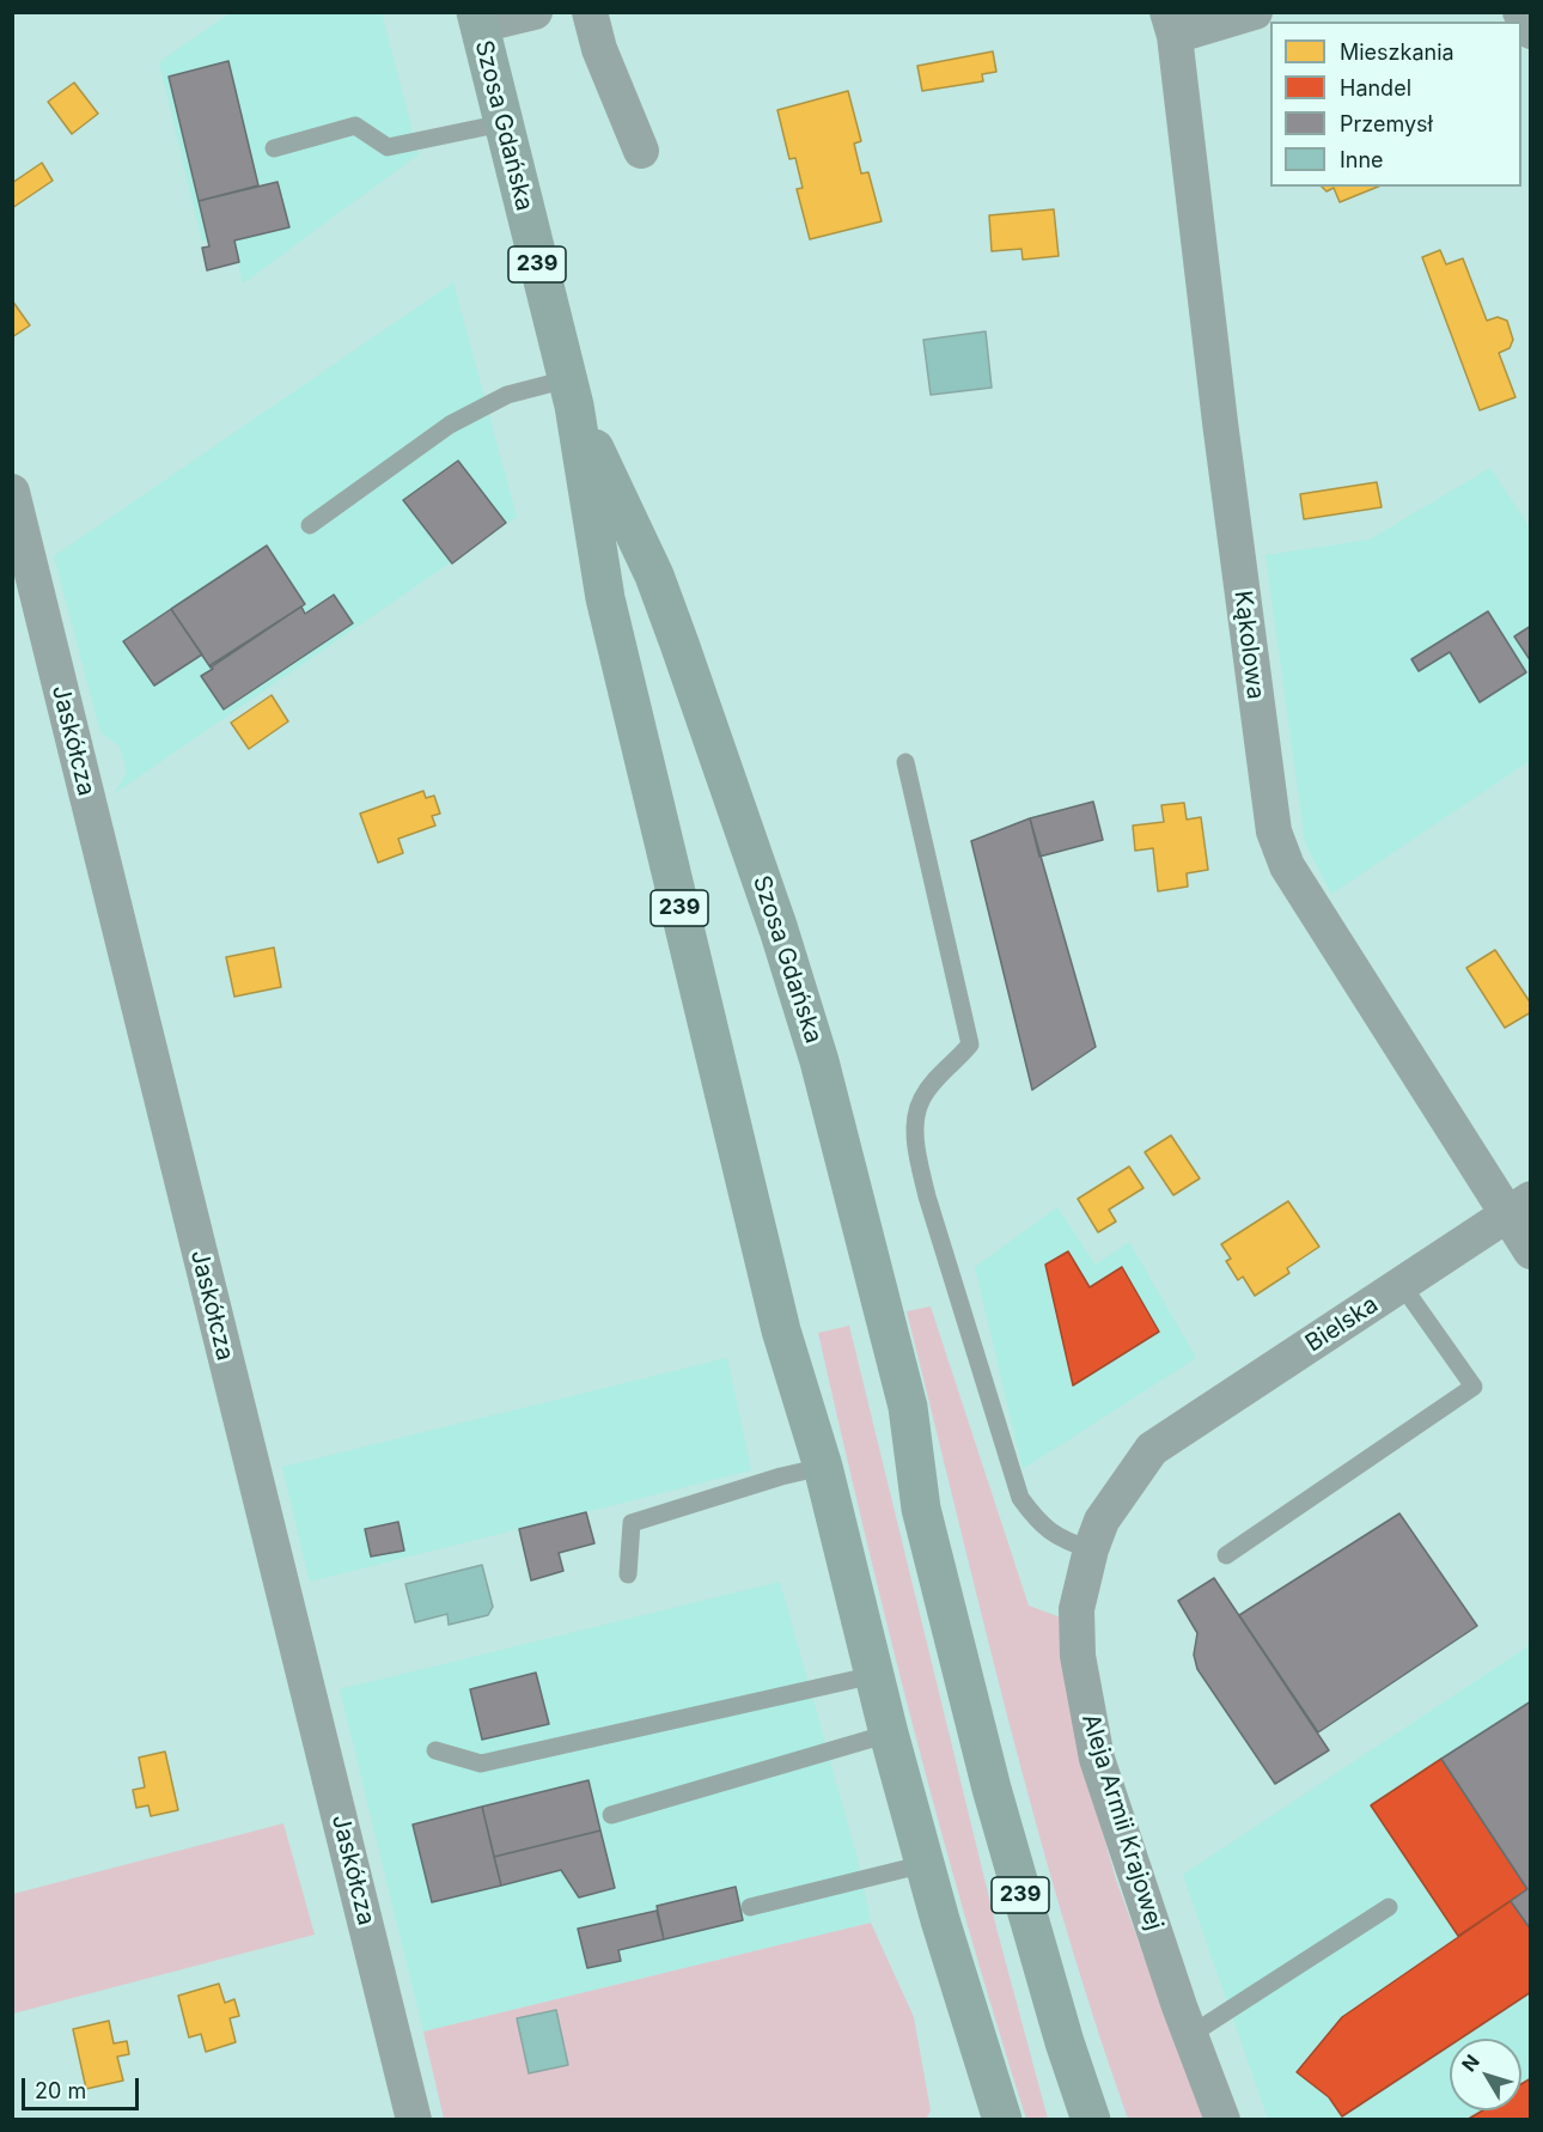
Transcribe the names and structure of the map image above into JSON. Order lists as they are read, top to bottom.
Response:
{
  "streets": {
    "main road": ["Szosa Gdańska", "239"],
    "street": [
      "Kąkolowa",
      "Jaskółcza",
      "Bielska",
      "Aleja Armii Krajowej"
    ]
  },
  "crossings": [
    ["Szosa Gdańska", "239"],
    ["Kąkolowa", "Bielska"],
    ["Bielska", "Aleja Armii Krajowej"]
  ],
  "legend": [
    "Mieszkania",
    "Handel",
    "Przemysł",
    "Inne"
  ],
  "scale_bar": "20 m",
  "north": "top left"
}
